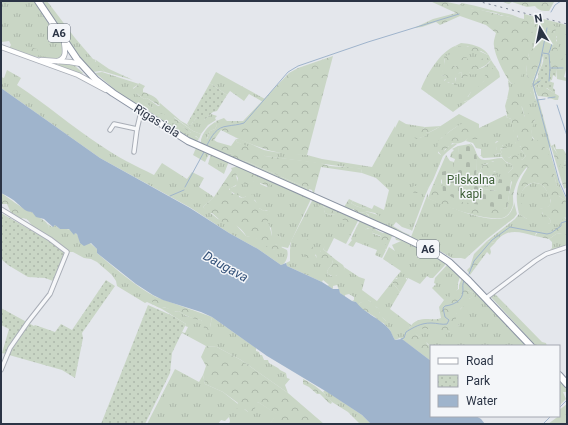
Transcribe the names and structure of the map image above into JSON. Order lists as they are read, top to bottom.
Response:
{
  "streets": {
    "highway": ["A6", "Rīgas iela"]
  },
  "crossings": [
    ["A6", "Rīgas iela"]
  ],
  "water": ["Daugava"],
  "parks": ["Pilskalna kapi"],
  "legend": ["Road", "Park", "Water"],
  "north": "top"
}
